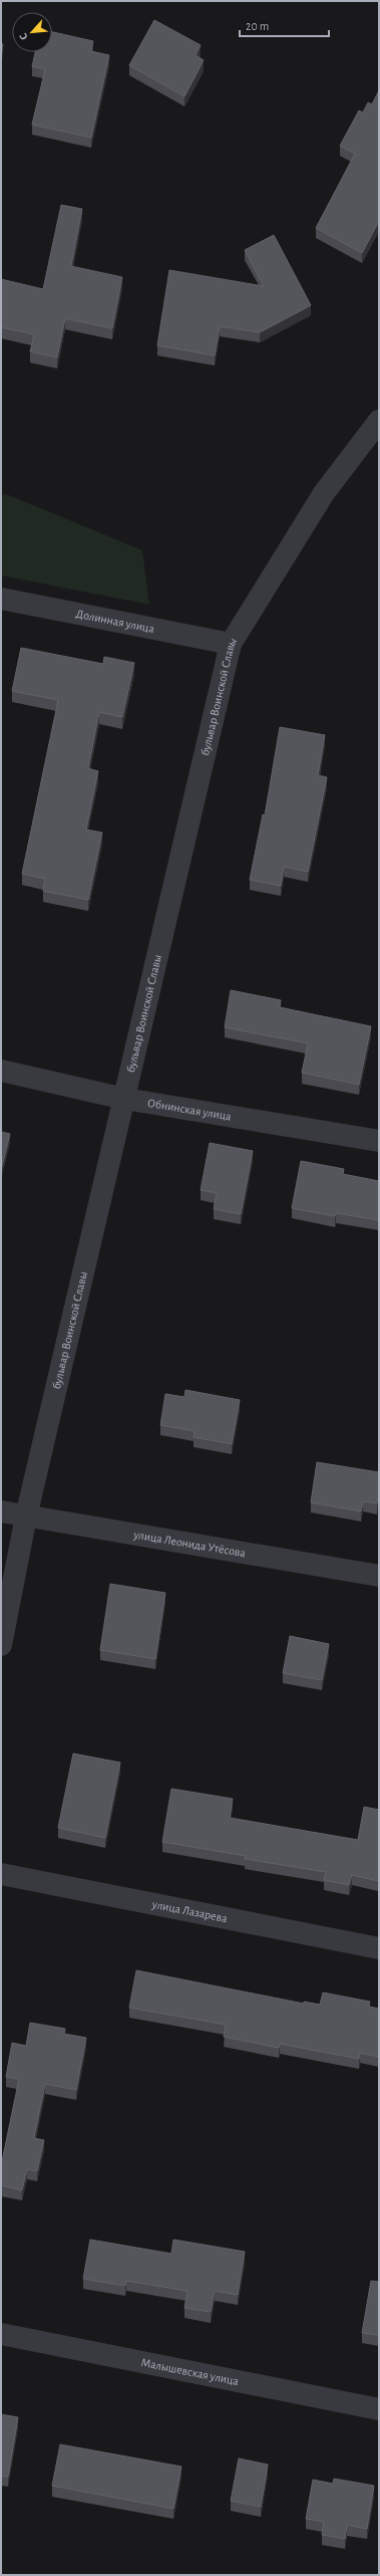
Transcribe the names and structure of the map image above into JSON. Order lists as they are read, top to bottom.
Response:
{
  "streets": {
    "street": [
      "Долинная улица",
      "бульвар Воинской Славы",
      "Обнинская улица",
      "улица Леонида Утёсова",
      "улица Лазарева",
      "Малышевская улица"
    ]
  },
  "crossings": [
    ["Долинная улица", "бульвар Воинской Славы"],
    ["бульвар Воинской Славы", "Обнинская улица"],
    ["бульвар Воинской Славы", "улица Леонида Утёсова"]
  ],
  "scale_bar": "20 m",
  "north": "bottom left"
}
